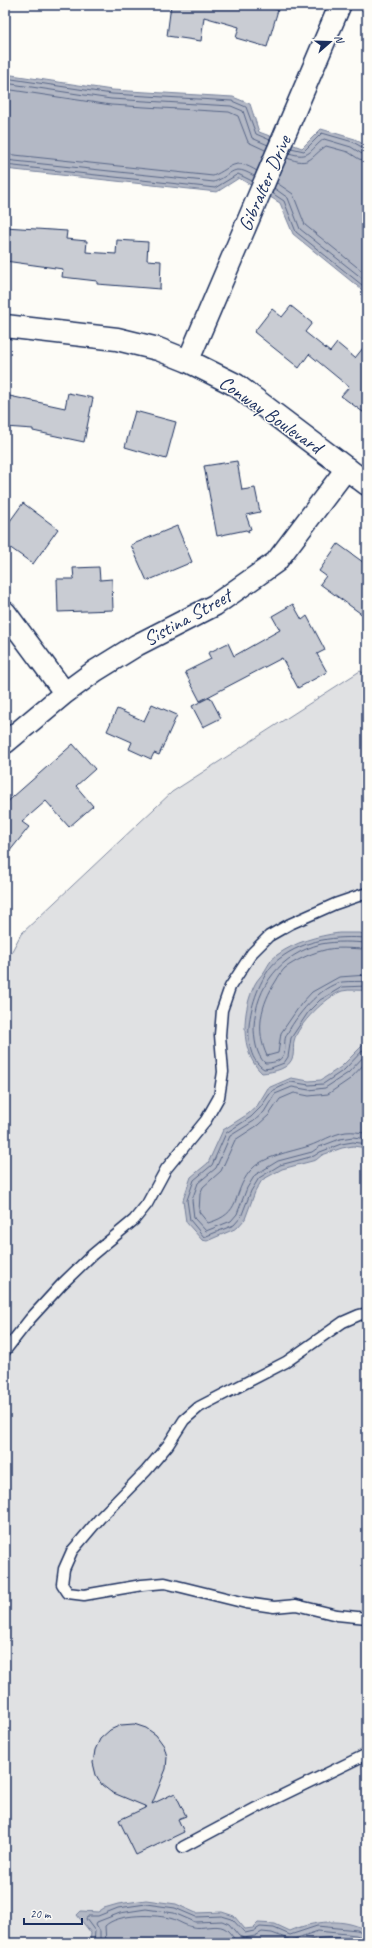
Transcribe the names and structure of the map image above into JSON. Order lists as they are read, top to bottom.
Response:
{
  "streets": {
    "street": ["Gibralter Drive", "Conway Boulevard", "Sistina Street"]
  },
  "crossings": [
    ["Gibralter Drive", "Conway Boulevard"],
    ["Conway Boulevard", "Sistina Street"]
  ],
  "scale_bar": "20 m",
  "north": "right"
}
